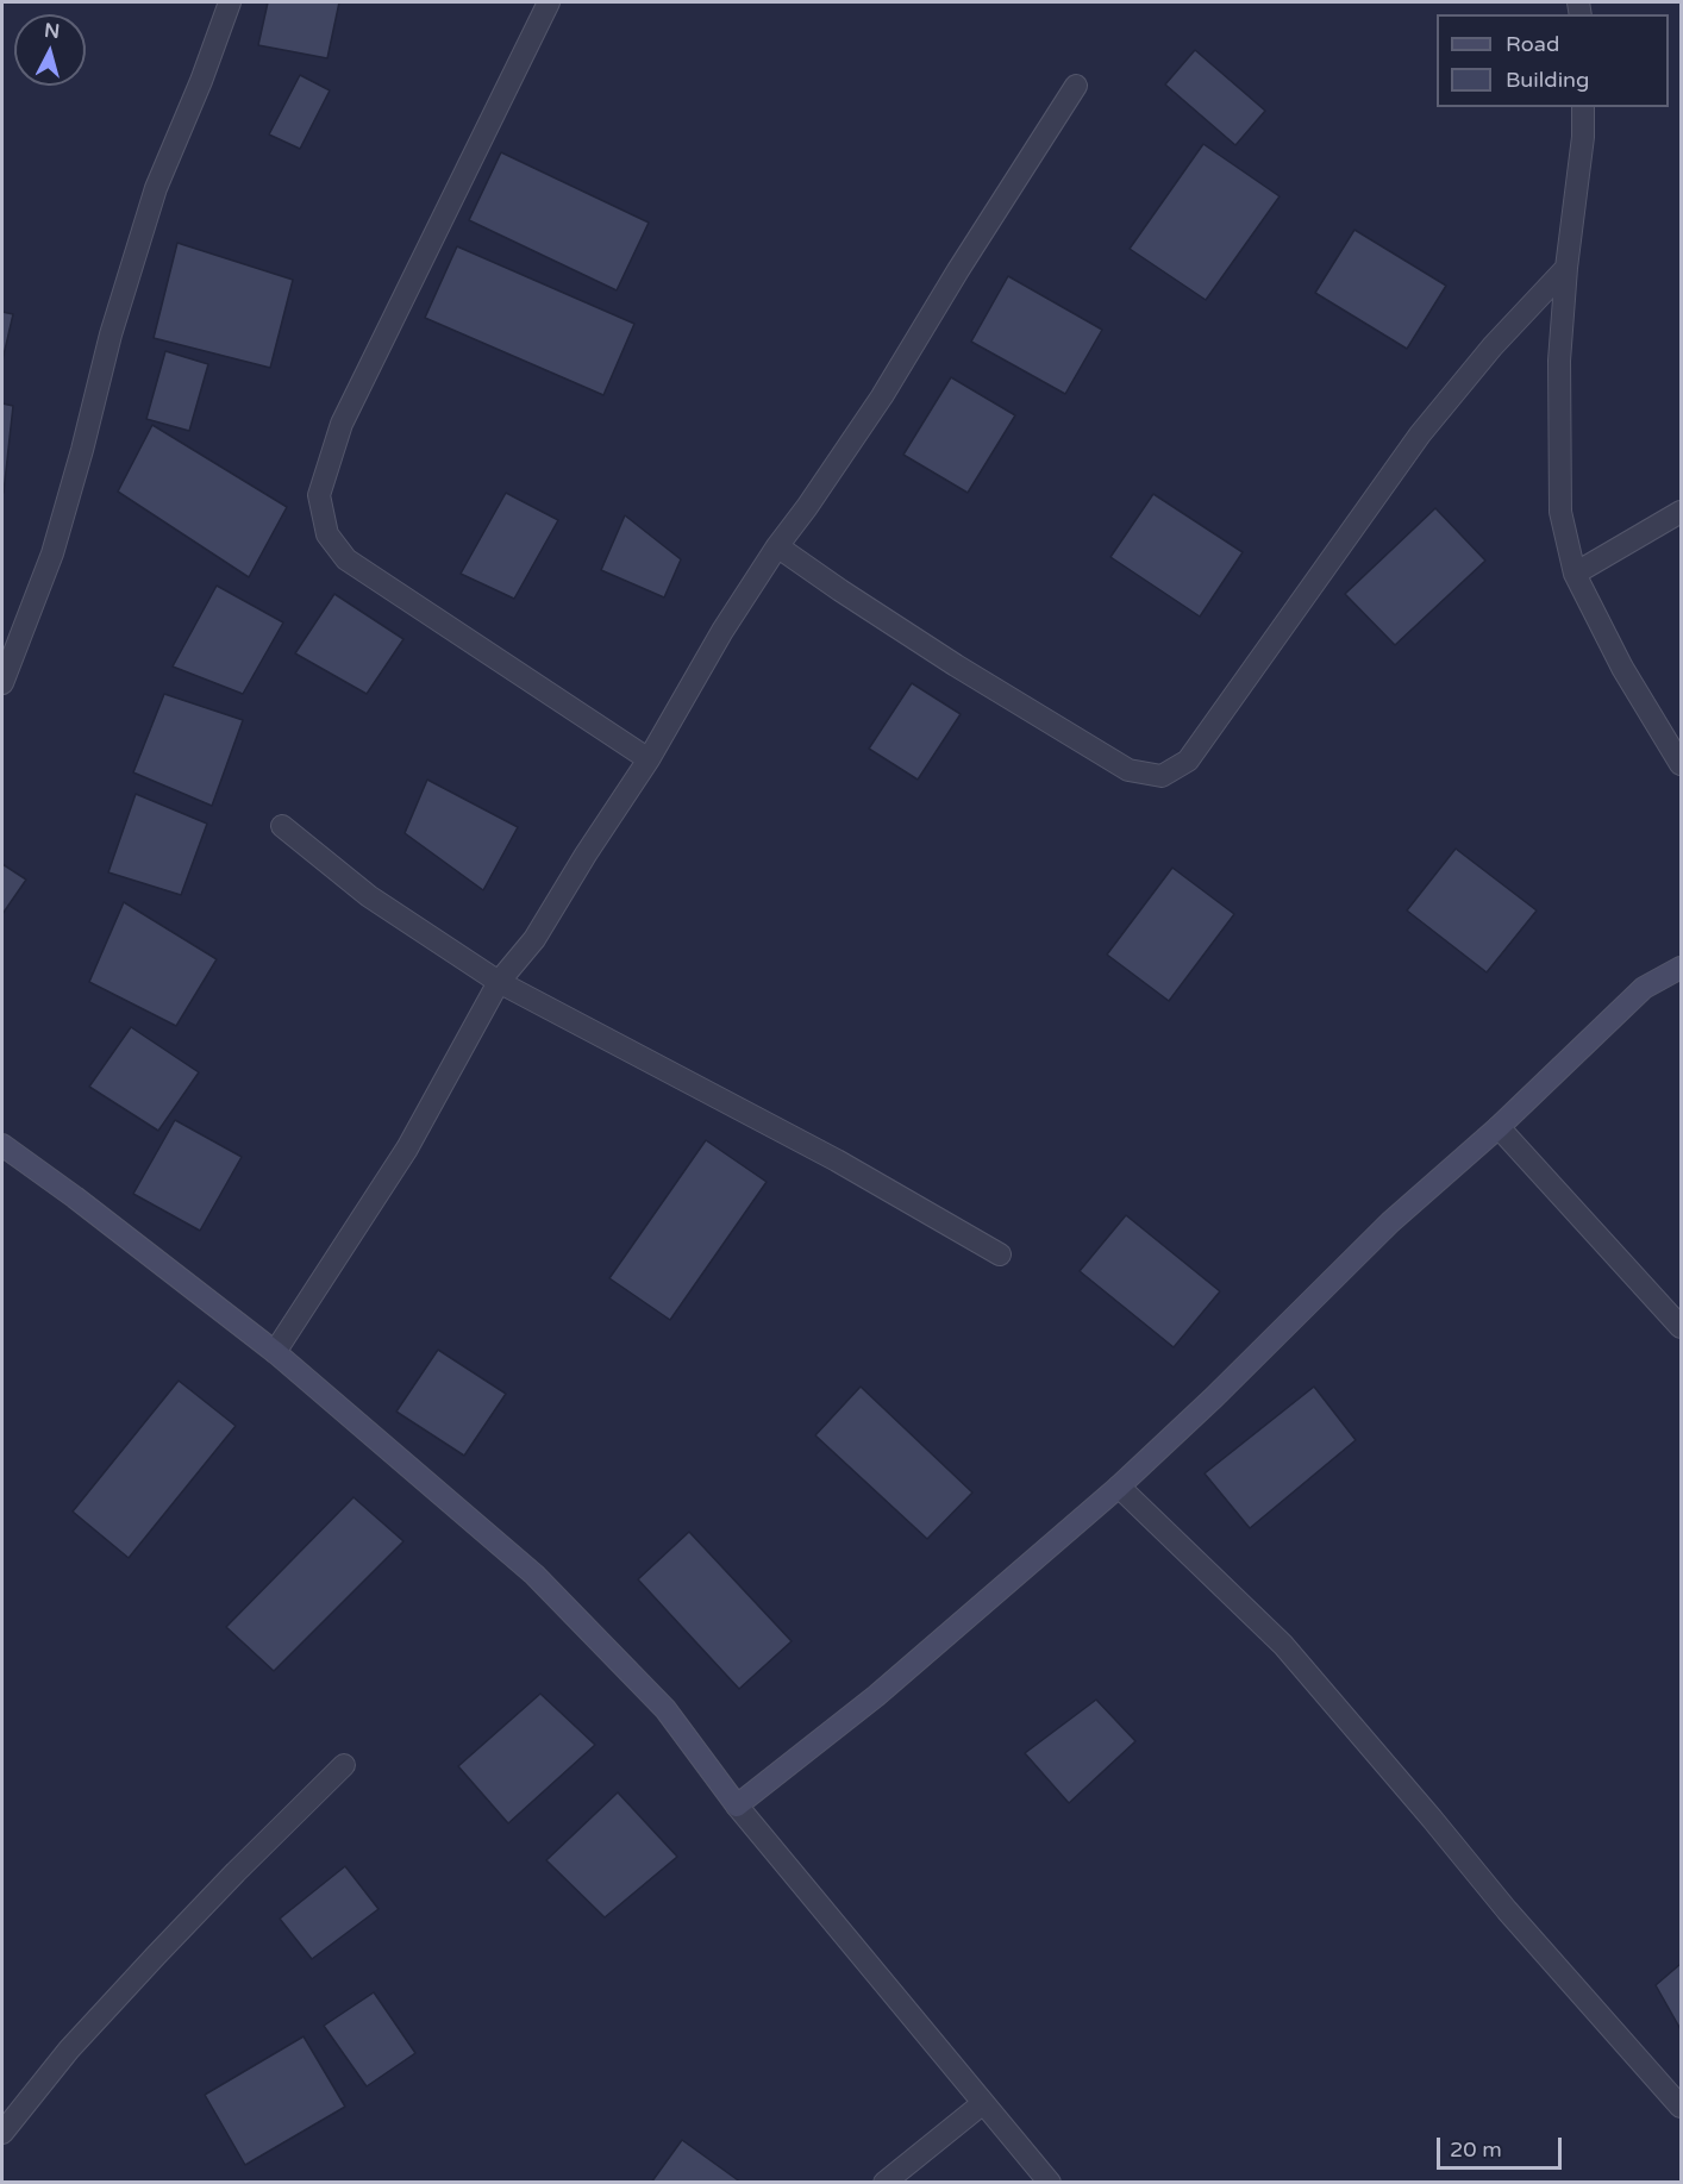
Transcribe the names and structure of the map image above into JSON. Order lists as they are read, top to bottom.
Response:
{
  "legend": ["Road", "Building"],
  "scale_bar": "20 m",
  "north": "top"
}
